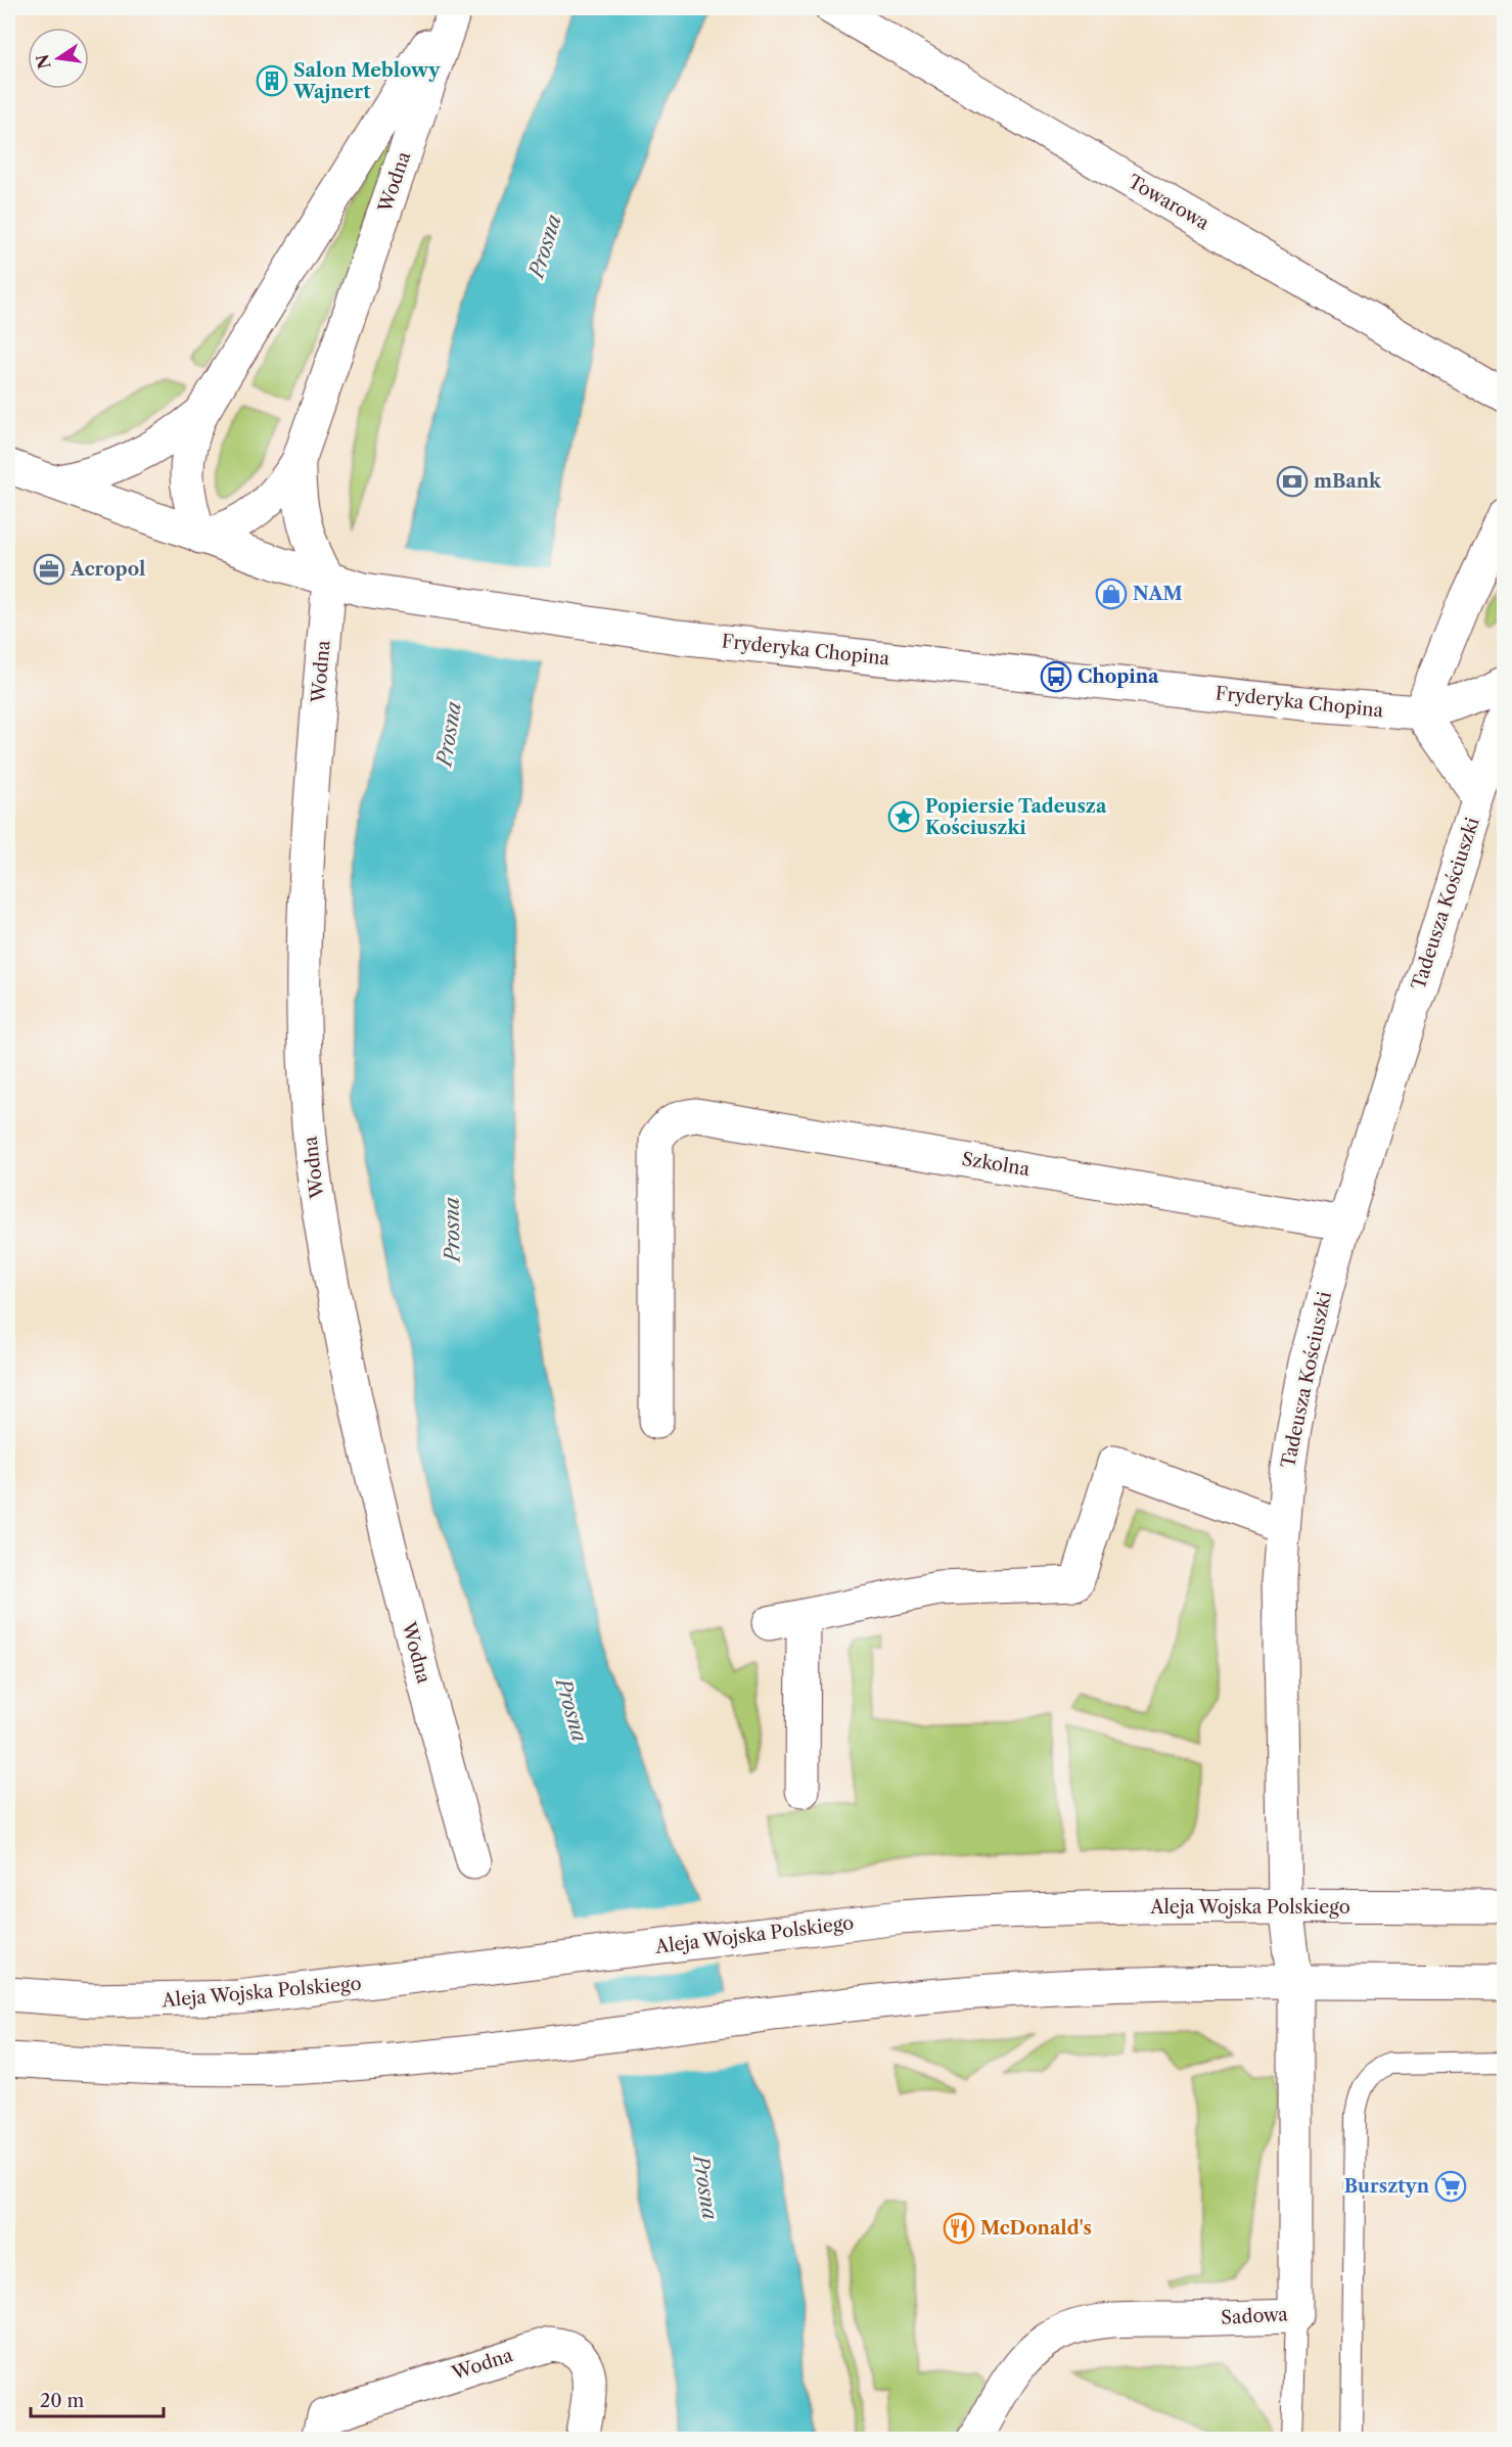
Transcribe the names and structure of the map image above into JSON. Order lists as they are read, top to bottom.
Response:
{
  "streets": {
    "street": [
      "Wodna",
      "Towarowa",
      "Fryderyka Chopina",
      "Tadeusza Kościuszki",
      "Szkolna",
      "Aleja Wojska Polskiego",
      "Sadowa"
    ]
  },
  "crossings": [
    ["Wodna", "Fryderyka Chopina"],
    ["Fryderyka Chopina", "Tadeusza Kościuszki"],
    ["Tadeusza Kościuszki", "Szkolna"],
    ["Tadeusza Kościuszki", "Aleja Wojska Polskiego"],
    ["Tadeusza Kościuszki", "Sadowa"]
  ],
  "water": ["Prosna"],
  "places": {
    "building": ["Salon Meblowy Wajnert"],
    "bank": ["mBank"],
    "office": ["Acropol"],
    "shop": ["NAM"],
    "bus stop": ["Chopina"],
    "place": ["Popiersie Tadeusza Kościuszki"],
    "supermarket": ["Bursztyn"],
    "restaurant": ["McDonald's"]
  },
  "scale_bar": "20 m",
  "north": "left"
}
